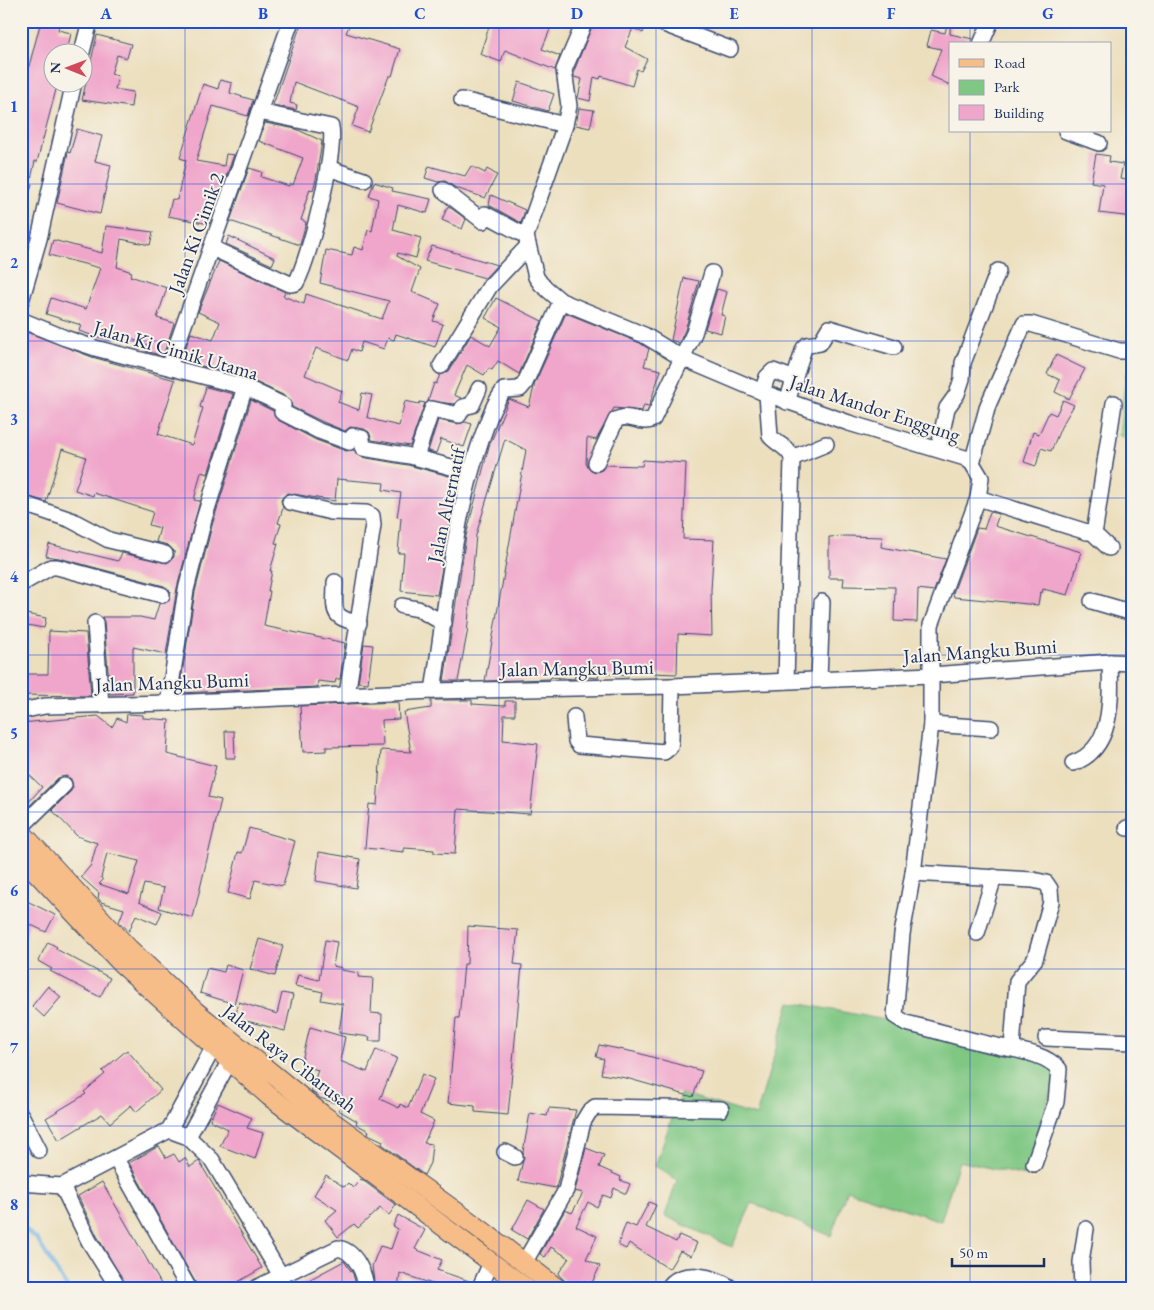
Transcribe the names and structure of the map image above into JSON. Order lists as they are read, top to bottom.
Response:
{
  "streets": {
    "main road": ["Jalan Raya Cibarusah"],
    "street": [
      "Jalan Ki Cimik 2",
      "Jalan Ki Cimik Utama",
      "Jalan Mandor Enggung",
      "Jalan Alternatif",
      "Jalan Mangku Bumi"
    ]
  },
  "crossings": [
    ["Jalan Ki Cimik 2", "Jalan Ki Cimik Utama"],
    ["Jalan Ki Cimik Utama", "Jalan Alternatif"],
    ["Jalan Mandor Enggung", "Jalan Alternatif"],
    ["Jalan Mandor Enggung", "Jalan Mangku Bumi"],
    ["Jalan Alternatif", "Jalan Mangku Bumi"]
  ],
  "legend": ["Road", "Park", "Building"],
  "scale_bar": "50 m",
  "north": "left",
  "grid": {
    "columns": [
      "A",
      "B",
      "C",
      "D",
      "E",
      "F",
      "G"
    ],
    "rows": [
      "1",
      "2",
      "3",
      "4",
      "5",
      "6",
      "7",
      "8"
    ]
  }
}
